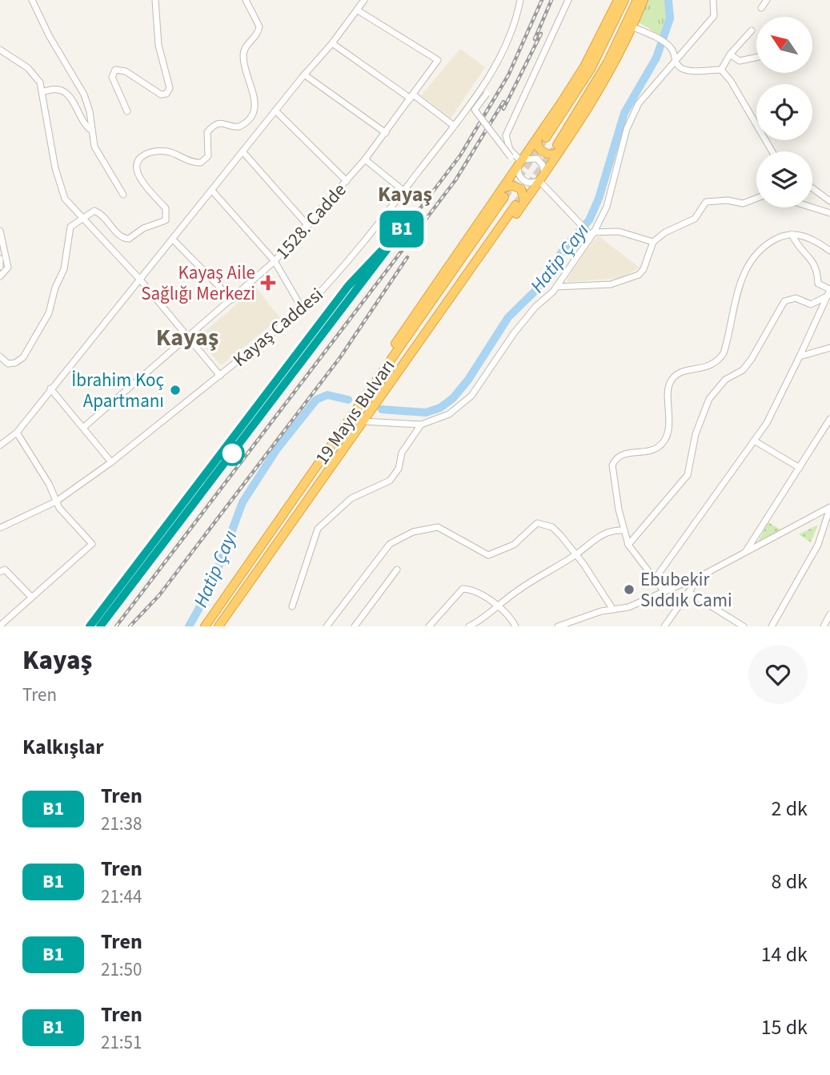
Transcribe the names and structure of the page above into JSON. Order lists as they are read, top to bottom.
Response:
{
  "streets": {
    "highway": ["19 Mayıs Bulvarı"],
    "street": ["1528. Cadde", "Kayaş Caddesi"]
  },
  "districts": ["Kayaş", "Kayaş"],
  "water": ["Hatip Çayı"],
  "places": {
    "health": ["Kayaş Aile Sağlığı Merkezi"],
    "other": ["İbrahim Koç Apartmanı", "Ebubekir Sıddık Cami"]
  },
  "north": "top left",
  "page": {
    "on_map": "B1",
    "heading": [
      ["Kayaş", "Tren"],
      "Kalkışlar"
    ],
    "list": [
      {
        "mark": "B1",
        "name": "Tren",
        "note": "21:38",
        "value": "2 dk"
      },
      {
        "mark": "B1",
        "name": "Tren",
        "note": "21:44",
        "value": "8 dk"
      },
      {
        "mark": "B1",
        "name": "Tren",
        "note": "21:50",
        "value": "14 dk"
      },
      {
        "mark": "B1",
        "name": "Tren",
        "note": "21:51",
        "value": "15 dk"
      }
    ]
  }
}
